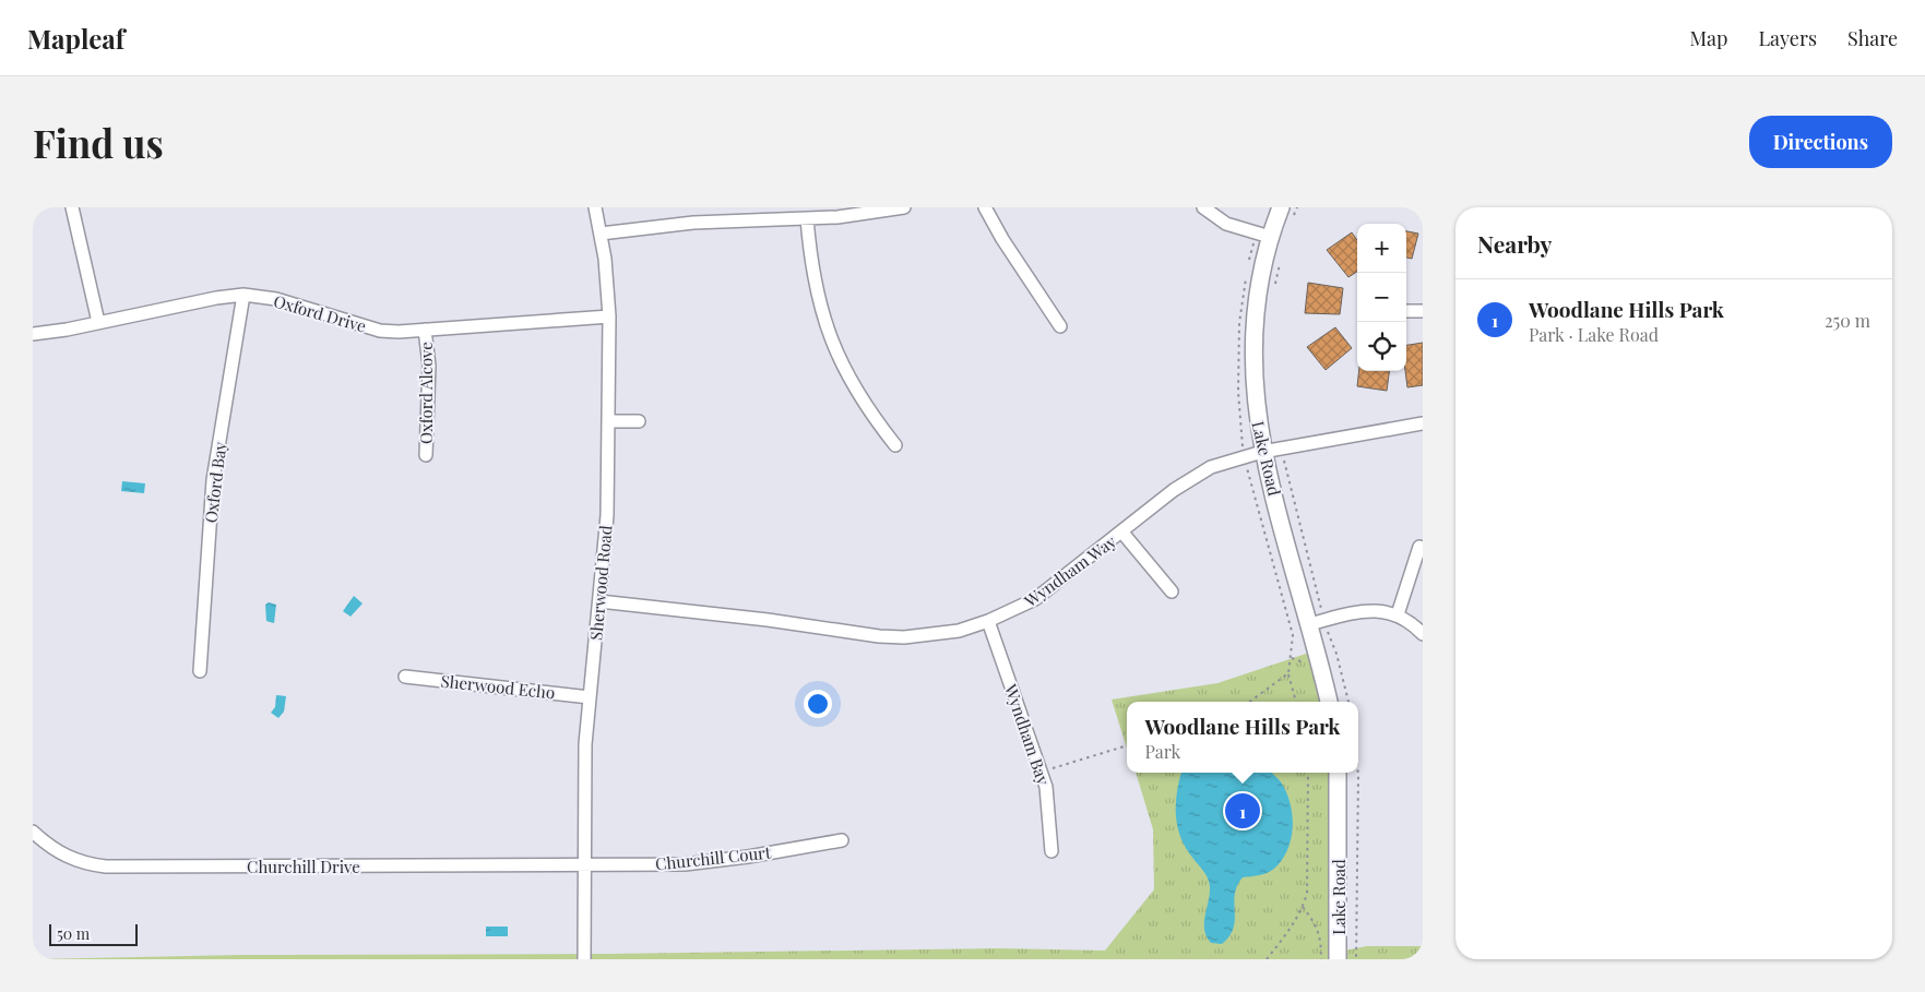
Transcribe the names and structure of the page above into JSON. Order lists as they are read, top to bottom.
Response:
{
  "streets": {
    "street": [
      "Oxford Drive",
      "Oxford Alcove",
      "Lake Road",
      "Oxford Bay",
      "Wyndham Way",
      "Sherwood Road",
      "Sherwood Echo",
      "Wyndham Bay",
      "Churchill Court",
      "Churchill Drive"
    ]
  },
  "crossings": [
    ["Oxford Drive", "Oxford Alcove"],
    ["Oxford Drive", "Oxford Bay"],
    ["Oxford Drive", "Sherwood Road"],
    ["Lake Road", "Wyndham Way"],
    ["Wyndham Way", "Sherwood Road"],
    ["Wyndham Way", "Wyndham Bay"],
    ["Sherwood Road", "Sherwood Echo"],
    ["Sherwood Road", "Churchill Court"],
    ["Sherwood Road", "Churchill Drive"],
    ["Churchill Court", "Churchill Drive"]
  ],
  "scale_bar": "50 m",
  "page": {
    "header": "Mapleaf",
    "nav": ["Map", "Layers", "Share"],
    "buttons": "Directions",
    "title": "Find us",
    "heading": "Nearby",
    "map_buttons": ["+", "−"],
    "list": [
      {
        "mark": "1",
        "name": "Woodlane Hills Park",
        "note": "Park · Lake Road",
        "value": "250 m"
      }
    ],
    "popup": ["Woodlane Hills Park", "Park"],
    "pins": "1",
    "scale": "50 m"
  }
}
